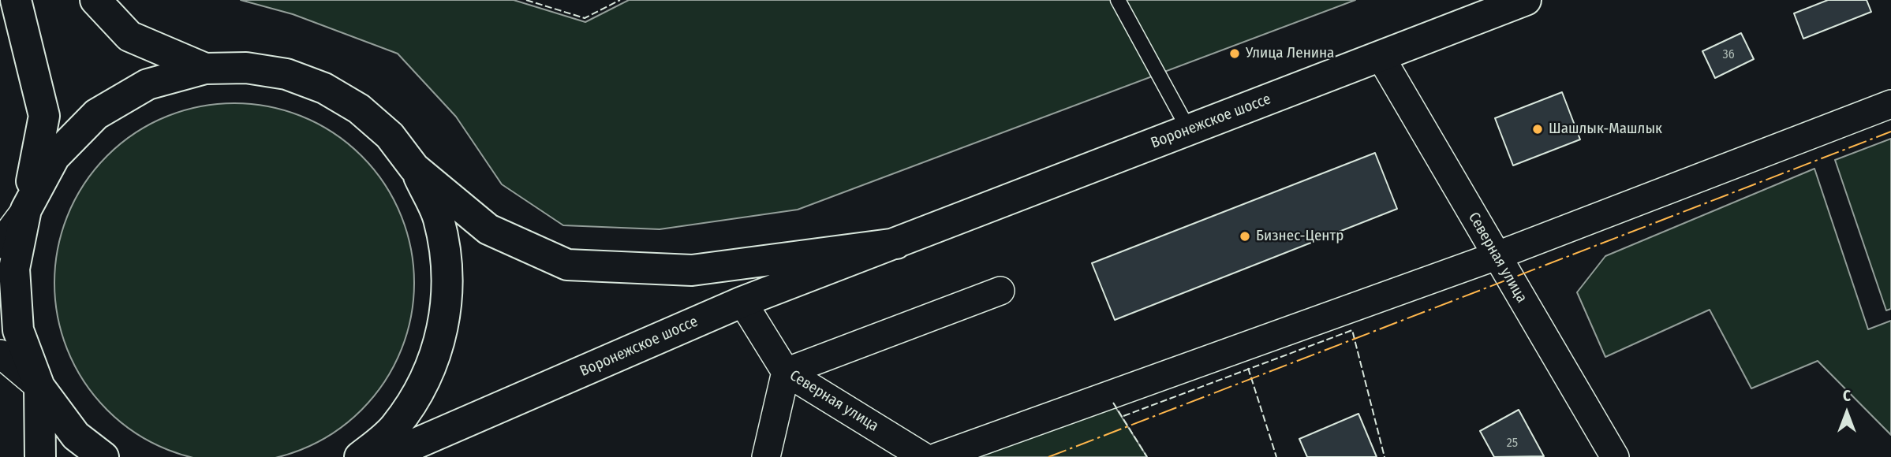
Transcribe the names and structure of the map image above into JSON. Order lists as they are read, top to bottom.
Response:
{
  "streets": {
    "main road": ["Воронежское шоссе"],
    "street": ["Северная улица"]
  },
  "crossings": [
    ["Воронежское шоссе", "Северная улица"]
  ],
  "places": ["Улица Ленина", "Шашлык-Машлык", "Бизнес-Центр"],
  "house_numbers": ["36", "25"],
  "north": "top"
}
